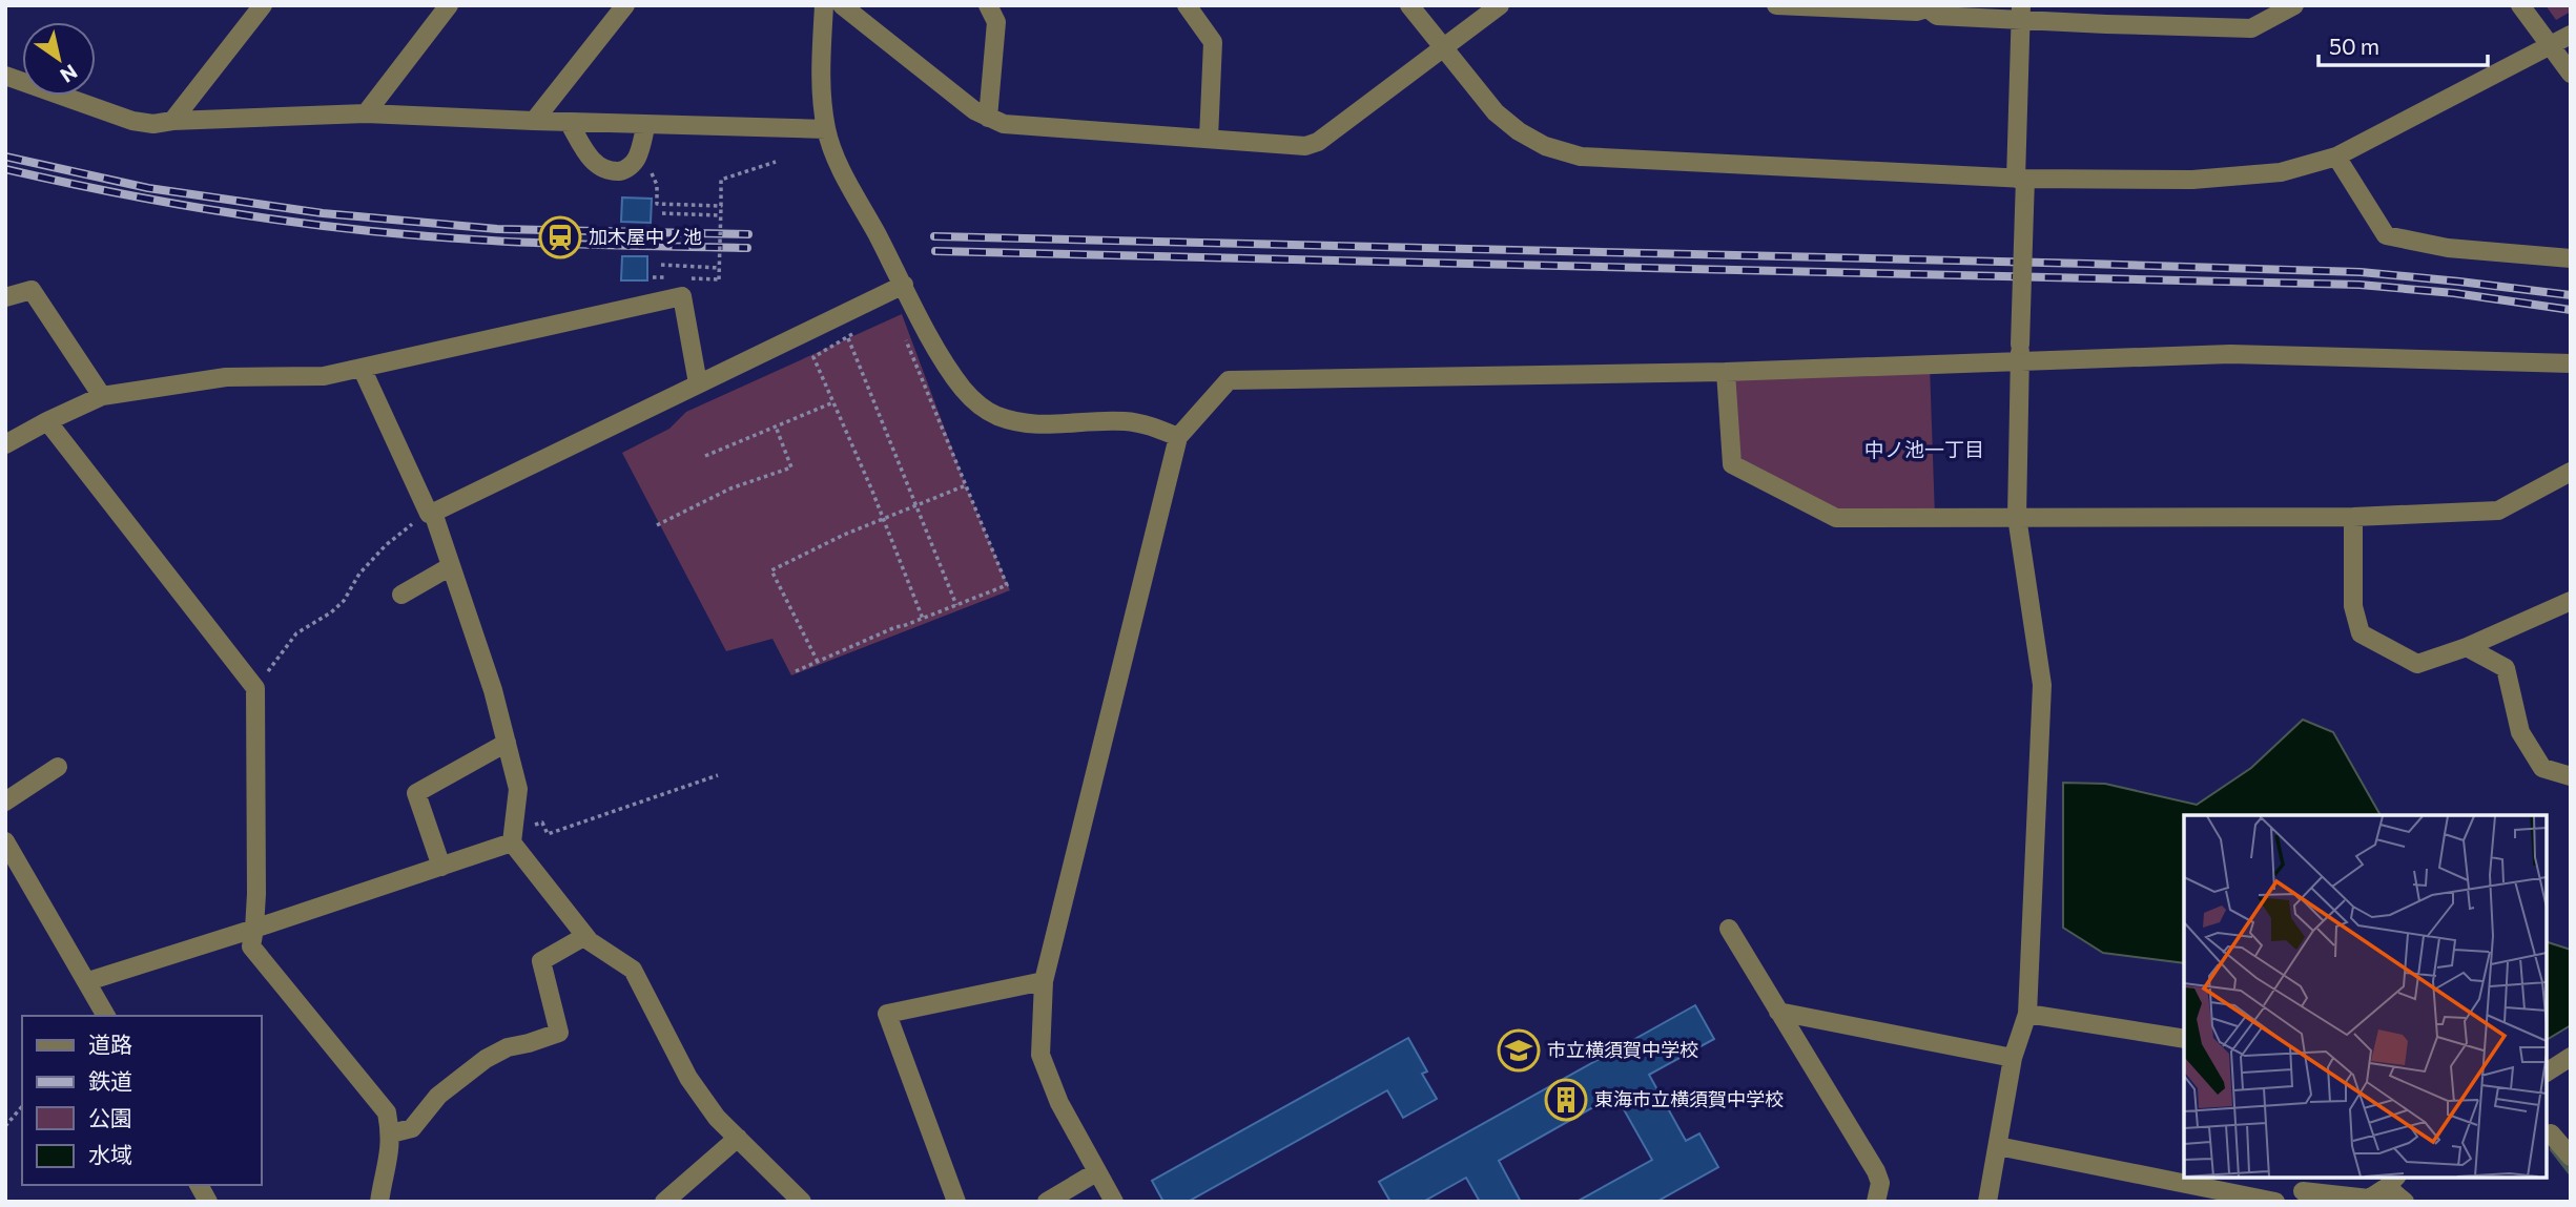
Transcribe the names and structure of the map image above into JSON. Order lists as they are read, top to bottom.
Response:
{
  "districts": ["中ノ池一丁目"],
  "places": {
    "station": ["加木屋中ノ池"],
    "school or university": ["市立横須賀中学校"],
    "building": ["東海市立横須賀中学校"]
  },
  "legend": [
    "道路",
    "鉄道",
    "公園",
    "水域"
  ],
  "scale_bar": "50 m",
  "north": "bottom right"
}
